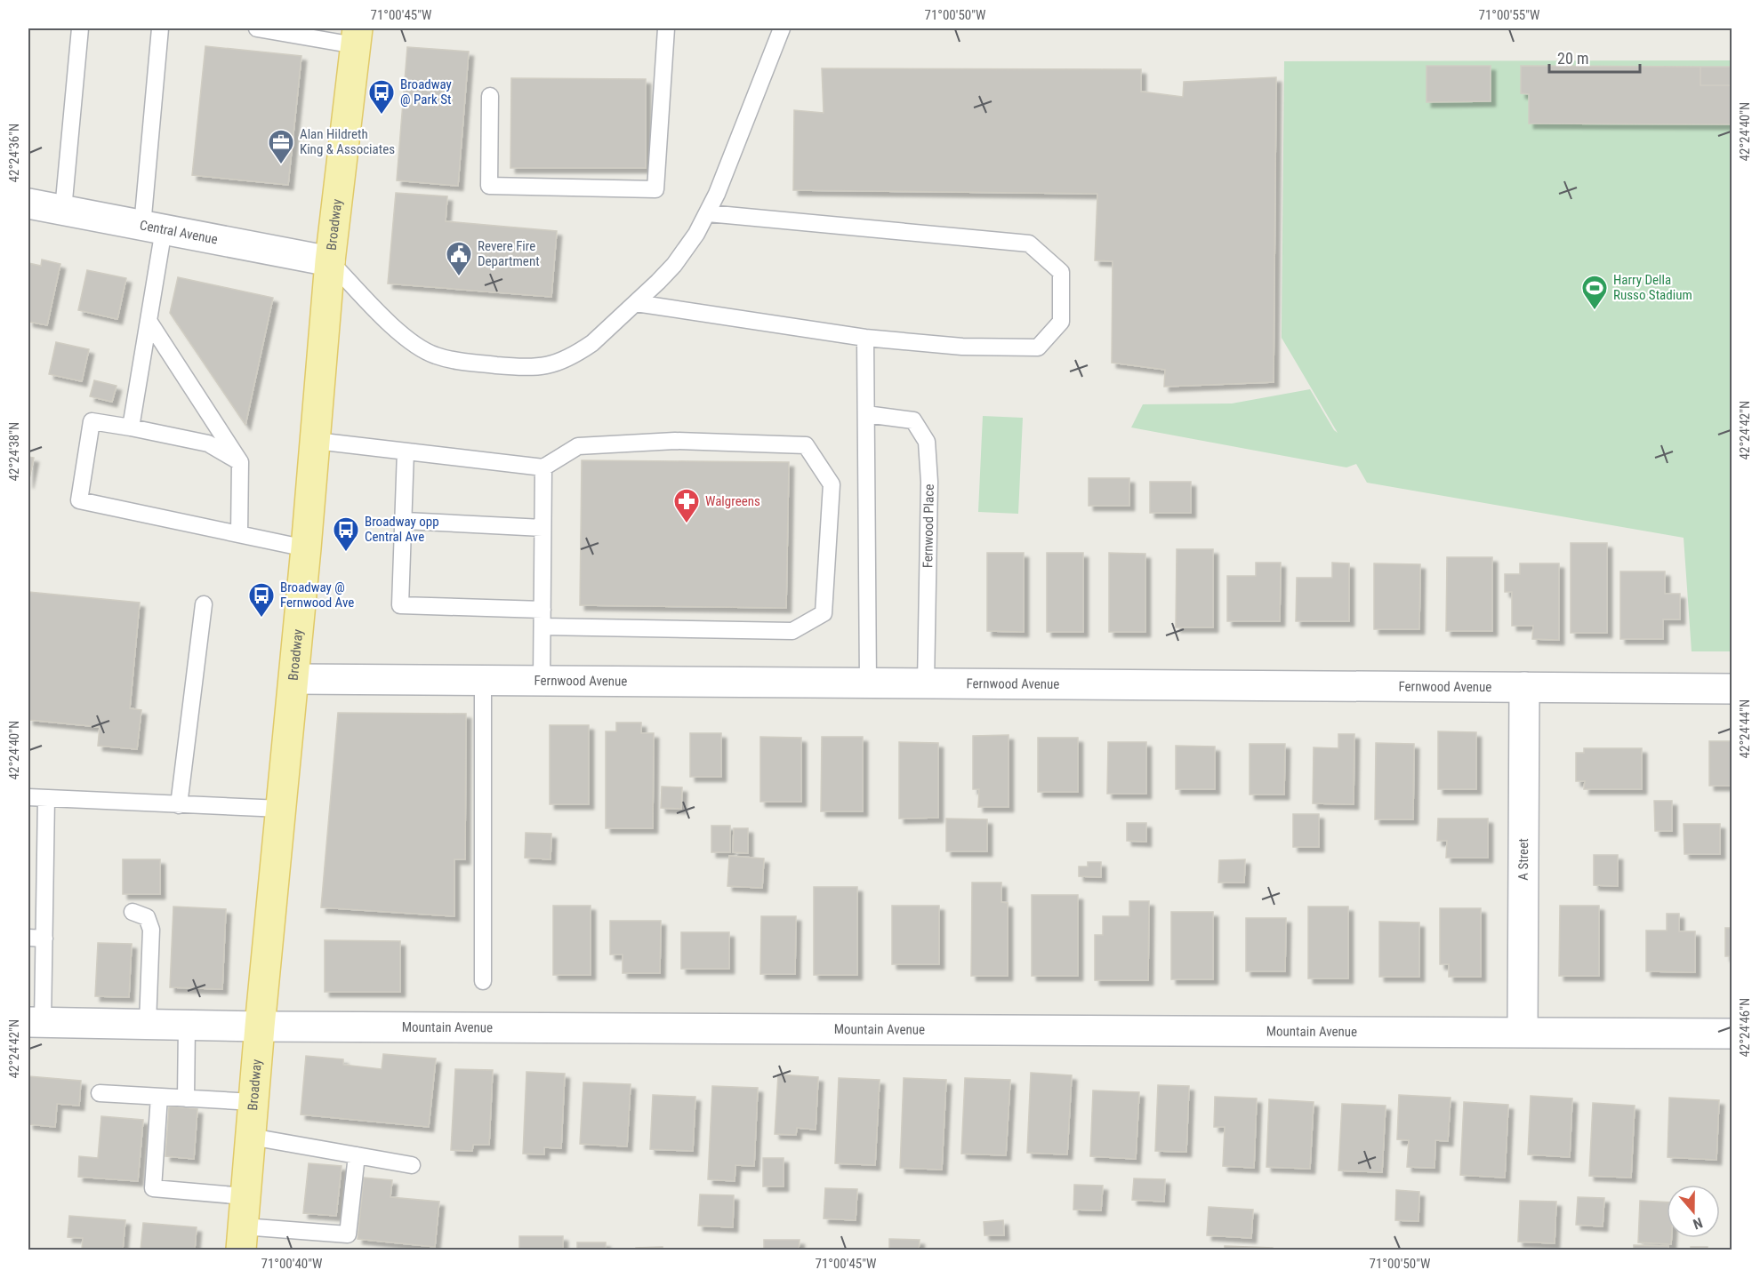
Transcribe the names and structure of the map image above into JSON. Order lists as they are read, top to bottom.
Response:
{
  "streets": {
    "main road": ["Broadway"],
    "street": [
      "Central Avenue",
      "Fernwood Avenue",
      "A Street",
      "Mountain Avenue"
    ],
    "lane": ["Fernwood Place"]
  },
  "crossings": [
    ["Broadway", "Central Avenue"],
    ["Broadway", "Fernwood Avenue"],
    ["Broadway", "Mountain Avenue"],
    ["Fernwood Place", "Fernwood Avenue"],
    ["Fernwood Avenue", "A Street"],
    ["A Street", "Mountain Avenue"]
  ],
  "places": {
    "bus stop": ["Broadway @ Park St", "Broadway opp Central Ave", "Broadway @ Fernwood Ave"],
    "office": ["Alan Hildreth King & Associates"],
    "public building": ["Revere Fire Department"],
    "sports": ["Harry Della Russo Stadium"],
    "pharmacy": ["Walgreens"]
  },
  "scale_bar": "20 m",
  "north": "bottom",
  "coordinates": [
    "71°00'45\"W",
    "71°00'50\"W",
    "71°00'55\"W",
    "42°24'40\"N",
    "42°24'36\"N",
    "42°24'42\"N",
    "42°24'38\"N",
    "42°24'44\"N",
    "42°24'46\"N",
    "71°00'40\"W"
  ]
}
